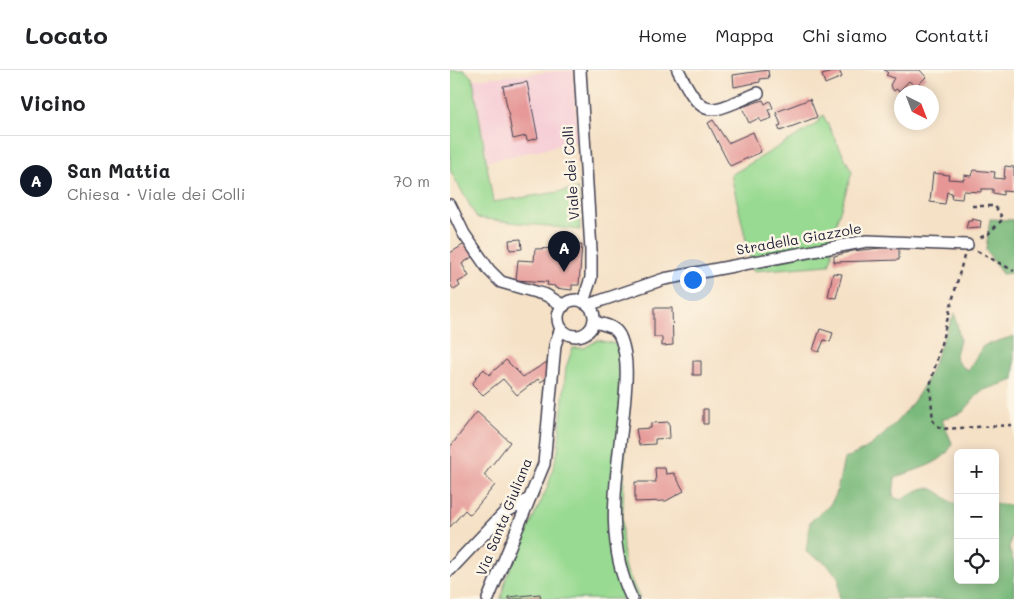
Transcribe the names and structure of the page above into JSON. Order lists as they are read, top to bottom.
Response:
{
  "streets": {
    "street": ["Viale dei Colli", "Stradella Giazzole", "Via Santa Giuliana"]
  },
  "crossings": [
    ["Viale dei Colli", "Stradella Giazzole"],
    ["Viale dei Colli", "Via Santa Giuliana"],
    ["Stradella Giazzole", "Via Santa Giuliana"]
  ],
  "north": "bottom right",
  "page": {
    "header": "Locato",
    "nav": [
      "Home",
      "Mappa",
      "Chi siamo",
      "Contatti"
    ],
    "heading": "Vicino",
    "list": [
      {
        "mark": "A",
        "name": "San Mattia",
        "note": "Chiesa · Viale dei Colli",
        "value": "70 m"
      }
    ],
    "pins": "A",
    "map_buttons": ["+", "−"]
  }
}
